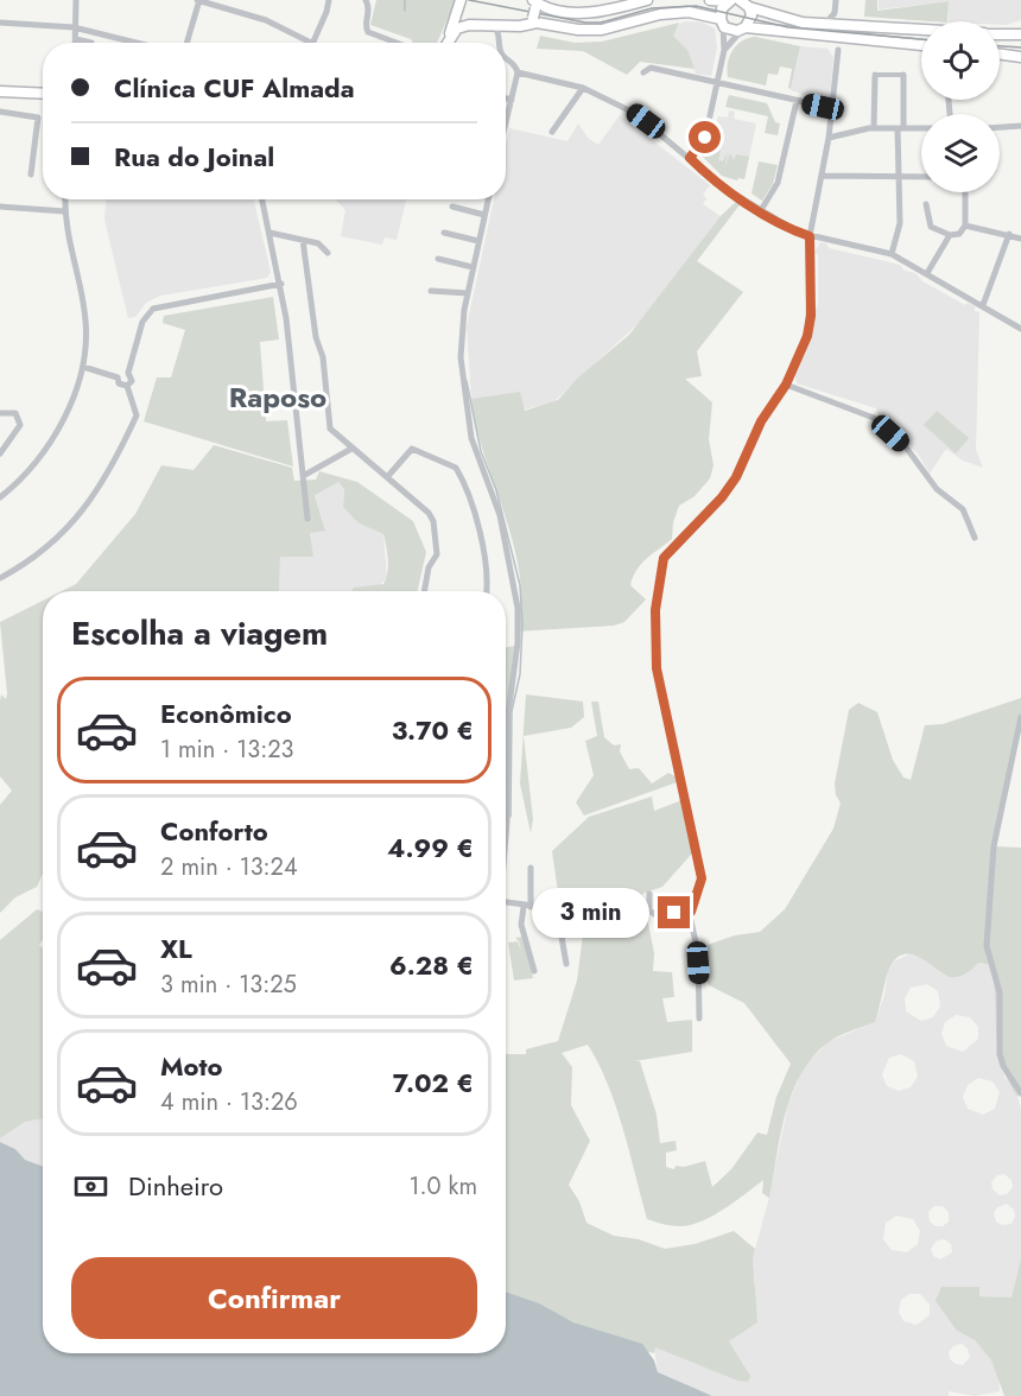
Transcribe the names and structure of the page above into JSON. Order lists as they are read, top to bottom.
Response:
{
  "districts": ["Raposo"],
  "page": {
    "banner": ["Clínica CUF Almada", "Rua do Joinal"],
    "heading": "Escolha a viagem",
    "list": [
      {
        "name": "Econômico",
        "note": "1 min · 13:23",
        "value": "3.70 €"
      },
      {
        "name": "Conforto",
        "note": "2 min · 13:24",
        "value": "4.99 €"
      },
      {
        "name": "XL",
        "note": "3 min · 13:25",
        "value": "6.28 €"
      },
      {
        "name": "Moto",
        "note": "4 min · 13:26",
        "value": "7.02 €"
      }
    ],
    "bubble": "3 min",
    "pay": ["Dinheiro", "1.0 km"],
    "buttons": "Confirmar"
  }
}
